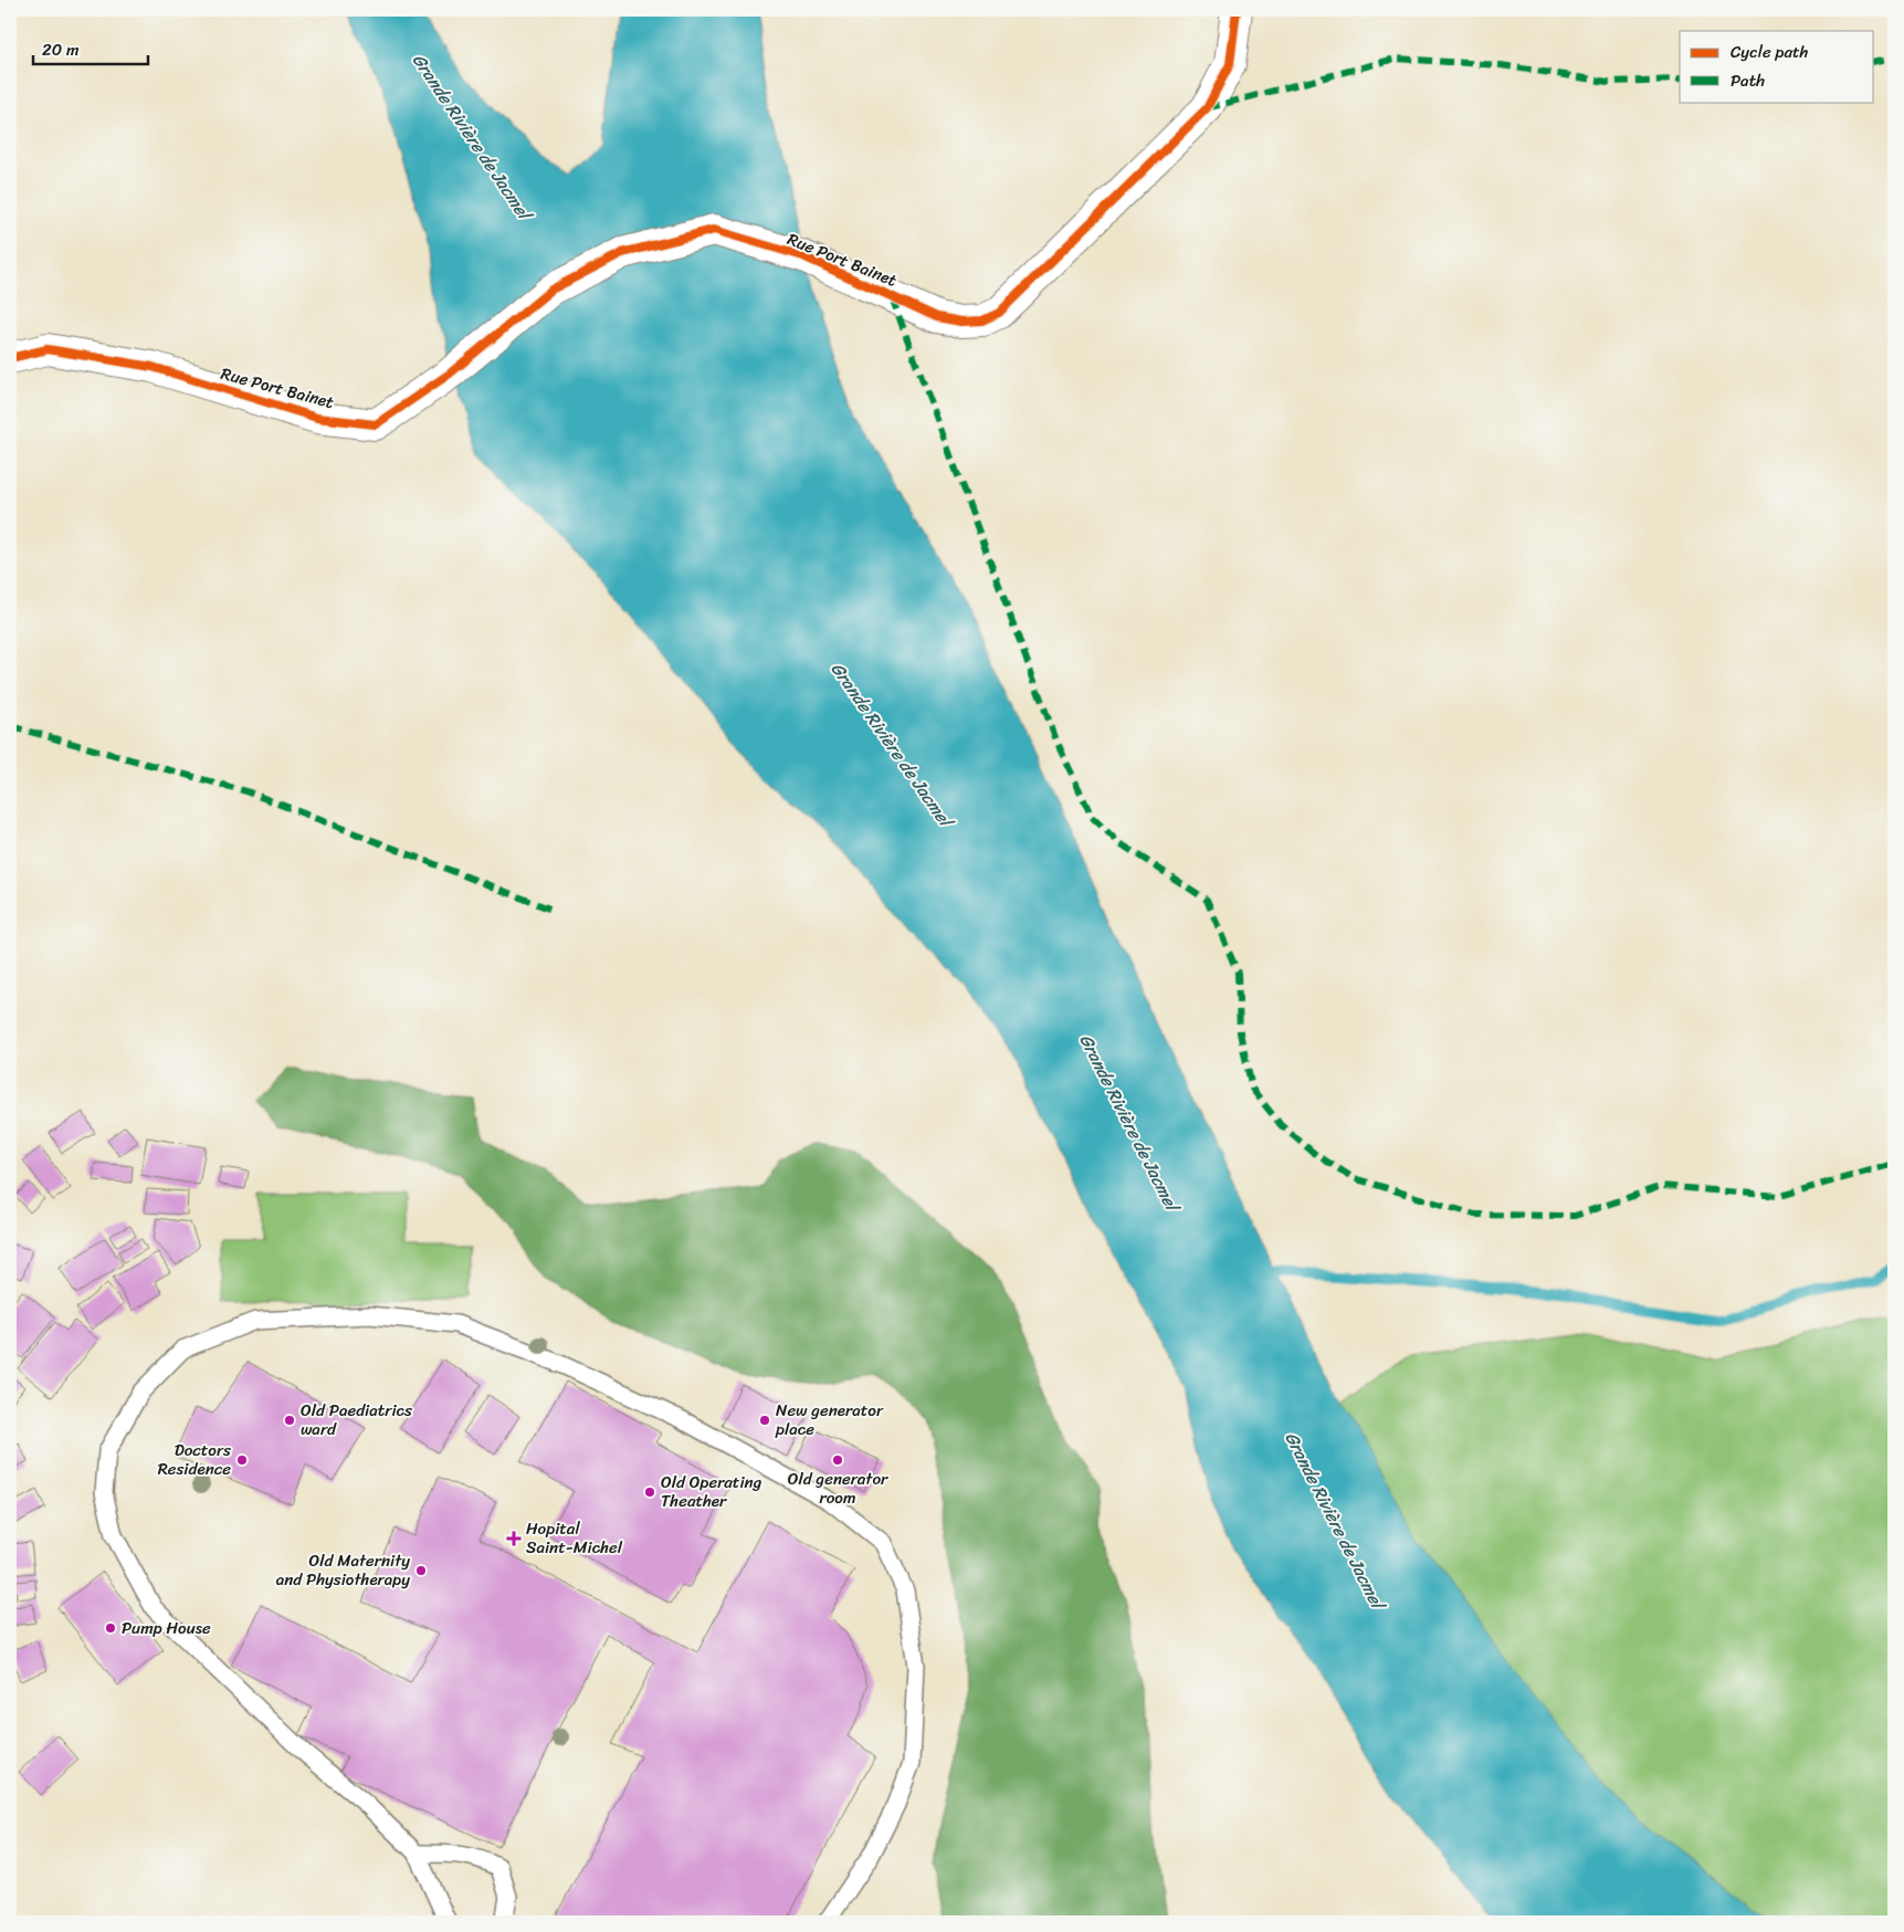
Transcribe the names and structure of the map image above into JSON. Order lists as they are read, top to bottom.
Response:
{
  "streets": {
    "street": ["Rue Port Bainet"]
  },
  "water": ["Grande Rivière de Jacmel"],
  "places": {
    "other": [
      "Old Paediatrics ward",
      "New generator place",
      "Doctors Residence",
      "Old generator room",
      "Old Operating Theather",
      "Old Maternity and Physiotherapy",
      "Pump House"
    ],
    "health": ["Hopital Saint-Michel"]
  },
  "legend": ["Cycle path", "Path"],
  "scale_bar": "20 m"
}
